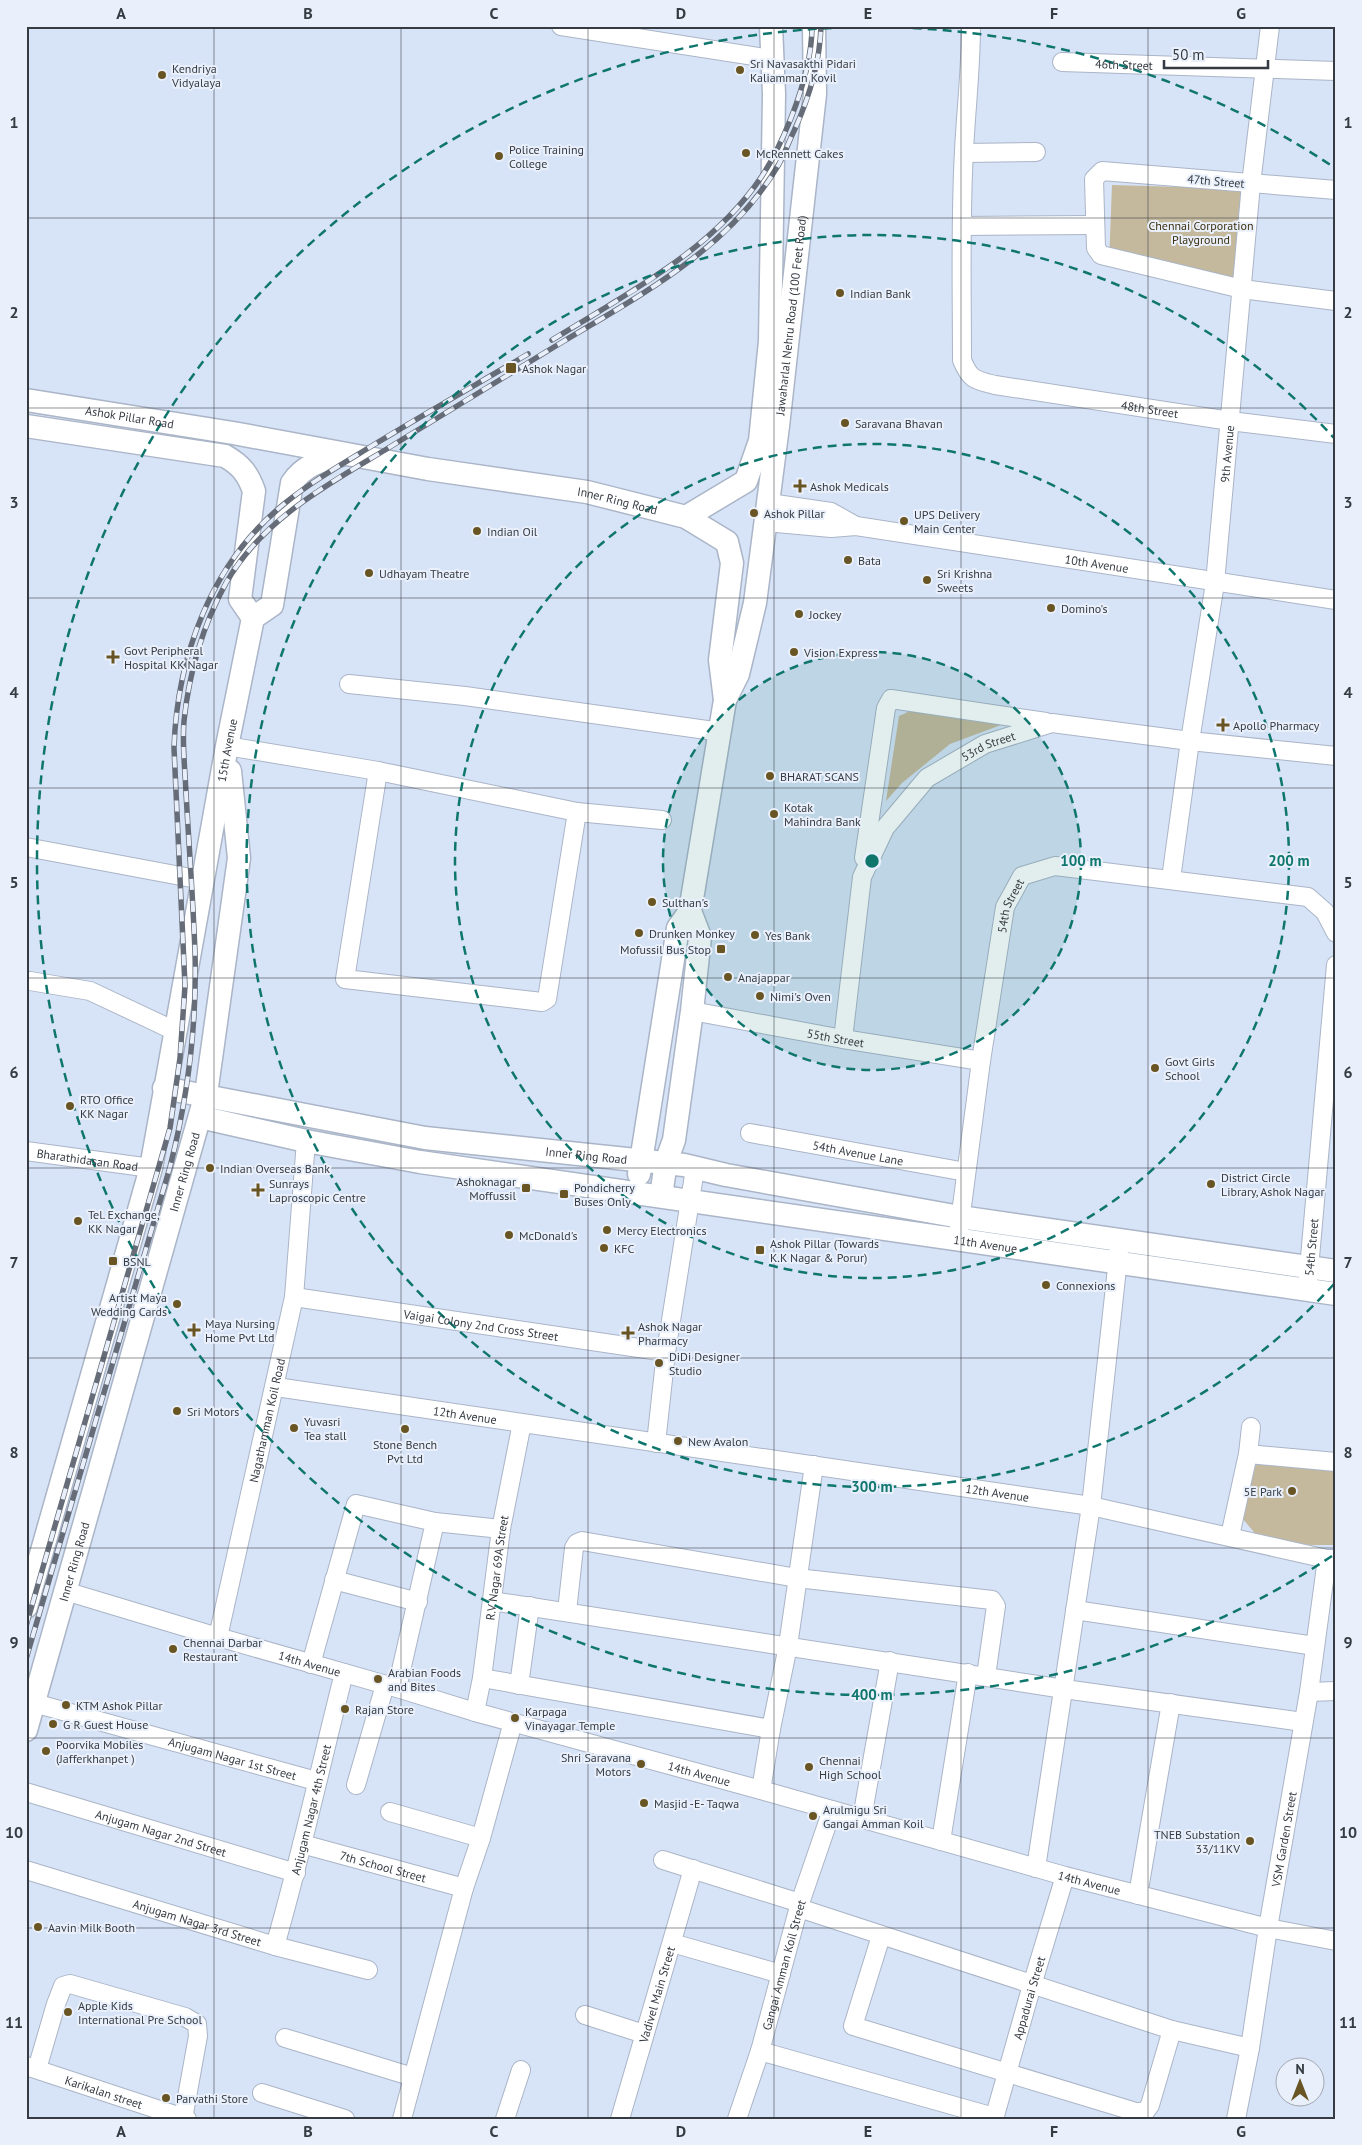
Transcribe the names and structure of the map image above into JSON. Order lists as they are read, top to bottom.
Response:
{
  "streets": {
    "main road": [
      "Jawaharlal Nehru Road (100 Feet Road)",
      "Ashok Pillar Road",
      "Inner Ring Road",
      "15th Avenue",
      "11th Avenue"
    ],
    "street": [
      "46th Street",
      "47th Street",
      "48th Street",
      "9th Avenue",
      "10th Avenue",
      "53rd Street",
      "54th Street",
      "55th Street",
      "54th Avenue Lane",
      "Bharathidasan Road",
      "Vaigai Colony 2nd Cross Street",
      "12th Avenue",
      "Nagathamman Koil Road",
      "R.V Nagar 69A Street",
      "14th Avenue",
      "Anjugam Nagar 1st Street",
      "Anjugam Nagar 4th Street",
      "Anjugam Nagar 2nd Street",
      "VSM Garden Street",
      "7th School Street",
      "Anjugam Nagar 3rd Street",
      "Gangai Amman Koil Street",
      "Vadivel Main Street",
      "Appadurai Street",
      "Karikalan street"
    ]
  },
  "crossings": [
    ["46th Street", "9th Avenue"],
    ["47th Street", "9th Avenue"],
    ["Jawaharlal Nehru Road (100 Feet Road)", "Inner Ring Road"],
    ["Jawaharlal Nehru Road (100 Feet Road)", "10th Avenue"],
    ["48th Street", "9th Avenue"],
    ["Ashok Pillar Road", "Inner Ring Road"],
    ["Ashok Pillar Road", "15th Avenue"],
    ["9th Avenue", "10th Avenue"],
    ["9th Avenue", "53rd Street"],
    ["9th Avenue", "54th Street"],
    ["Inner Ring Road", "11th Avenue"],
    ["Inner Ring Road", "14th Avenue"],
    ["Inner Ring Road", "Anjugam Nagar 1st Street"],
    ["53rd Street", "55th Street"],
    ["54th Street", "55th Street"],
    ["54th Street", "54th Avenue Lane"],
    ["54th Street", "11th Avenue"],
    ["11th Avenue", "Nagathamman Koil Road"],
    ["Vaigai Colony 2nd Cross Street", "Nagathamman Koil Road"],
    ["12th Avenue", "Nagathamman Koil Road"],
    ["12th Avenue", "R.V Nagar 69A Street"],
    ["12th Avenue", "VSM Garden Street"],
    ["Nagathamman Koil Road", "14th Avenue"],
    ["R.V Nagar 69A Street", "14th Avenue"],
    ["14th Avenue", "Anjugam Nagar 4th Street"],
    ["14th Avenue", "VSM Garden Street"],
    ["14th Avenue", "Gangai Amman Koil Street"],
    ["14th Avenue", "Appadurai Street"],
    ["Anjugam Nagar 1st Street", "Anjugam Nagar 4th Street"],
    ["Anjugam Nagar 4th Street", "Anjugam Nagar 2nd Street"],
    ["Anjugam Nagar 4th Street", "7th School Street"],
    ["Anjugam Nagar 4th Street", "Anjugam Nagar 3rd Street"]
  ],
  "parks": ["Chennai Corporation Playground"],
  "places": {
    "other": [
      "Sri Navasakthi Pidari Kaliamman Kovil",
      "Kendriya Vidyalaya",
      "McRennett Cakes",
      "Police Training College",
      "Indian Bank",
      "Saravana Bhavan",
      "Ashok Pillar",
      "UPS Delivery Main Center",
      "Indian Oil",
      "Bata",
      "Udhayam Theatre",
      "Sri Krishna Sweets",
      "Domino's",
      "Jockey",
      "Vision Express",
      "BHARAT SCANS",
      "Kotak Mahindra Bank",
      "Sulthan's",
      "Drunken Monkey",
      "Yes Bank",
      "Anajappar",
      "Nimi's Oven",
      "Govt Girls School",
      "RTO Office KK Nagar",
      "Indian Overseas Bank",
      "District Circle Library, Ashok Nagar",
      "Tel. Exchange, KK Nagar",
      "Mercy Electronics",
      "McDonald's",
      "KFC",
      "Connexions",
      "Artist Maya Wedding Cards",
      "DiDi Designer Studio",
      "Sri Motors",
      "Yuvasri Tea stall",
      "Stone Bench Pvt Ltd",
      "New Avalon",
      "5E Park",
      "Chennai Darbar Restaurant",
      "Arabian Foods and Bites",
      "KTM Ashok Pillar",
      "Rajan Store",
      "Karpaga Vinayagar Temple",
      "G R Guest House",
      "Poorvika Mobiles (Jafferkhanpet )",
      "Shri Saravana Motors",
      "Chennai High School",
      "Masjid -E- Taqwa",
      "Arulmigu Sri Gangai Amman Koil",
      "TNEB Substation 33/11KV",
      "Aavin Milk Booth",
      "Apple Kids International Pre School",
      "Parvathi Store"
    ],
    "transit": [
      "Ashok Nagar",
      "Mofussil Bus Stop",
      "Ashoknagar Moffussil",
      "Pondicherry Buses Only",
      "Ashok Pillar (Towards K.K Nagar & Porur)",
      "BSNL"
    ],
    "health": [
      "Ashok Medicals",
      "Govt Peripheral Hospital KK Nagar",
      "Apollo Pharmacy",
      "Sunrays Laproscopic Centre",
      "Maya Nursing Home Pvt Ltd",
      "Ashok Nagar Pharmacy"
    ]
  },
  "scale_bar": "50 m",
  "north": "top",
  "grid": {
    "columns": [
      "A",
      "B",
      "C",
      "D",
      "E",
      "F",
      "G"
    ],
    "rows": [
      "1",
      "2",
      "3",
      "4",
      "5",
      "6",
      "7",
      "8",
      "9",
      "10",
      "11"
    ]
  },
  "rings": [
    "100 m",
    "200 m",
    "300 m",
    "400 m"
  ]
}
